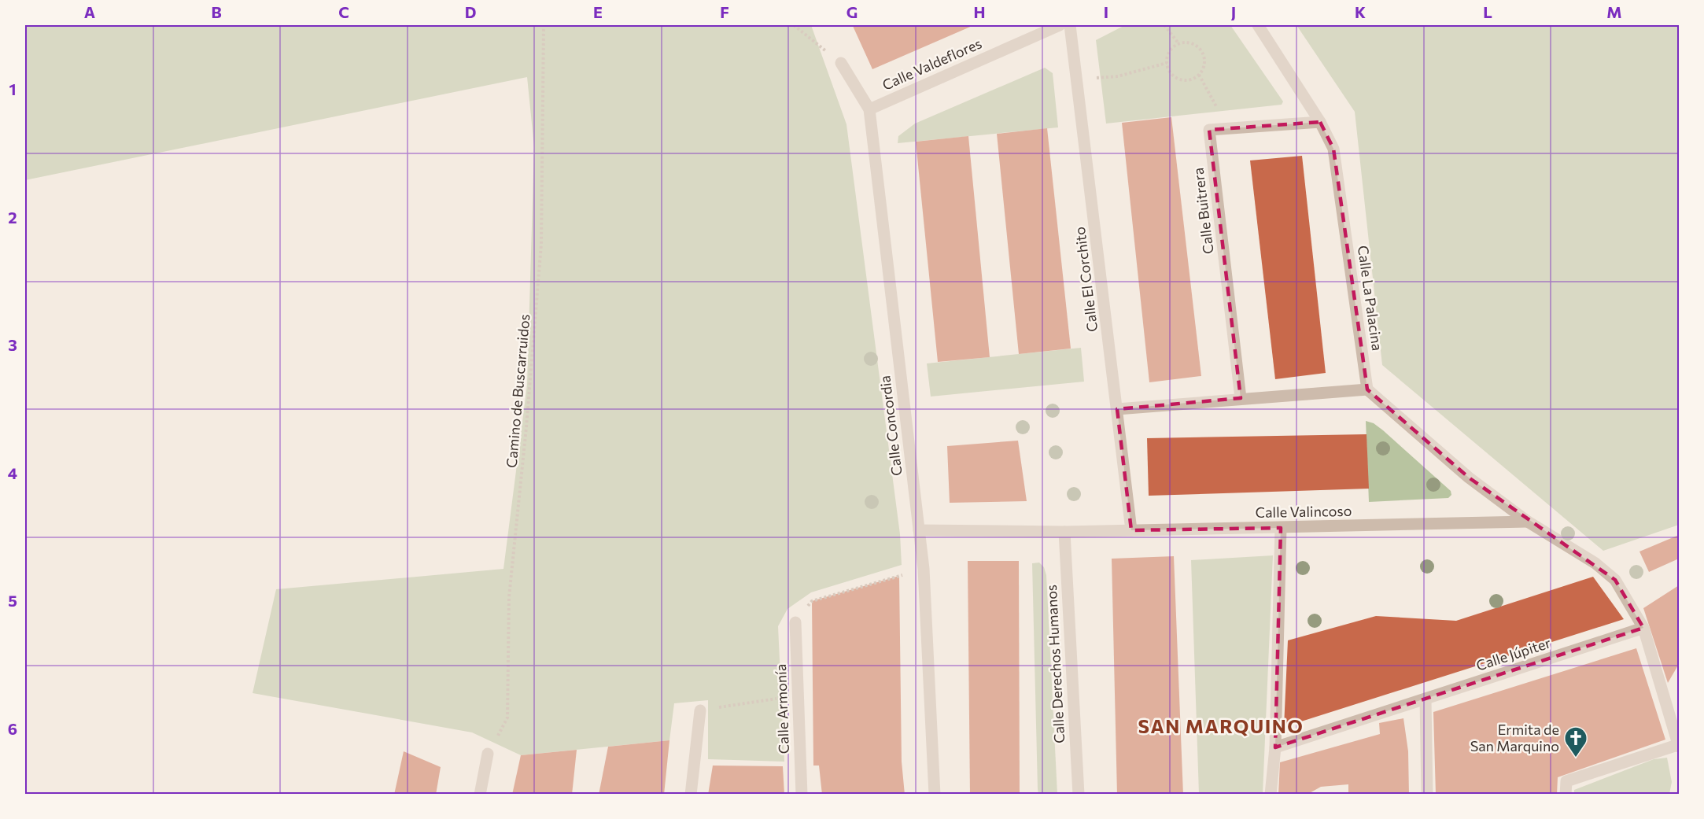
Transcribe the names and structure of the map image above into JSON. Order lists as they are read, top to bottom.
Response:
{
  "streets": {
    "street": [
      "Calle Valdeflores",
      "Calle Buitrera",
      "Calle El Corchito",
      "Calle La Palacina",
      "Calle Concordia",
      "Calle Valincoso",
      "Calle Júpiter",
      "Calle Derechos Humanos",
      "Calle Armonía"
    ],
    "path": ["Camino de Buscarruidos"]
  },
  "crossings": [
    ["Calle Valdeflores", "Calle Concordia"],
    ["Calle Buitrera", "Calle La Palacina"],
    ["Calle El Corchito", "Calle Valincoso"],
    ["Calle Concordia", "Calle Valincoso"],
    ["Calle Valincoso", "Calle Derechos Humanos"]
  ],
  "districts": ["SAN MARQUINO"],
  "places": {
    "church": ["Ermita de San Marquino"]
  },
  "grid": {
    "columns": [
      "A",
      "B",
      "C",
      "D",
      "E",
      "F",
      "G",
      "H",
      "I",
      "J",
      "K",
      "L",
      "M"
    ],
    "rows": [
      "1",
      "2",
      "3",
      "4",
      "5",
      "6"
    ]
  }
}
